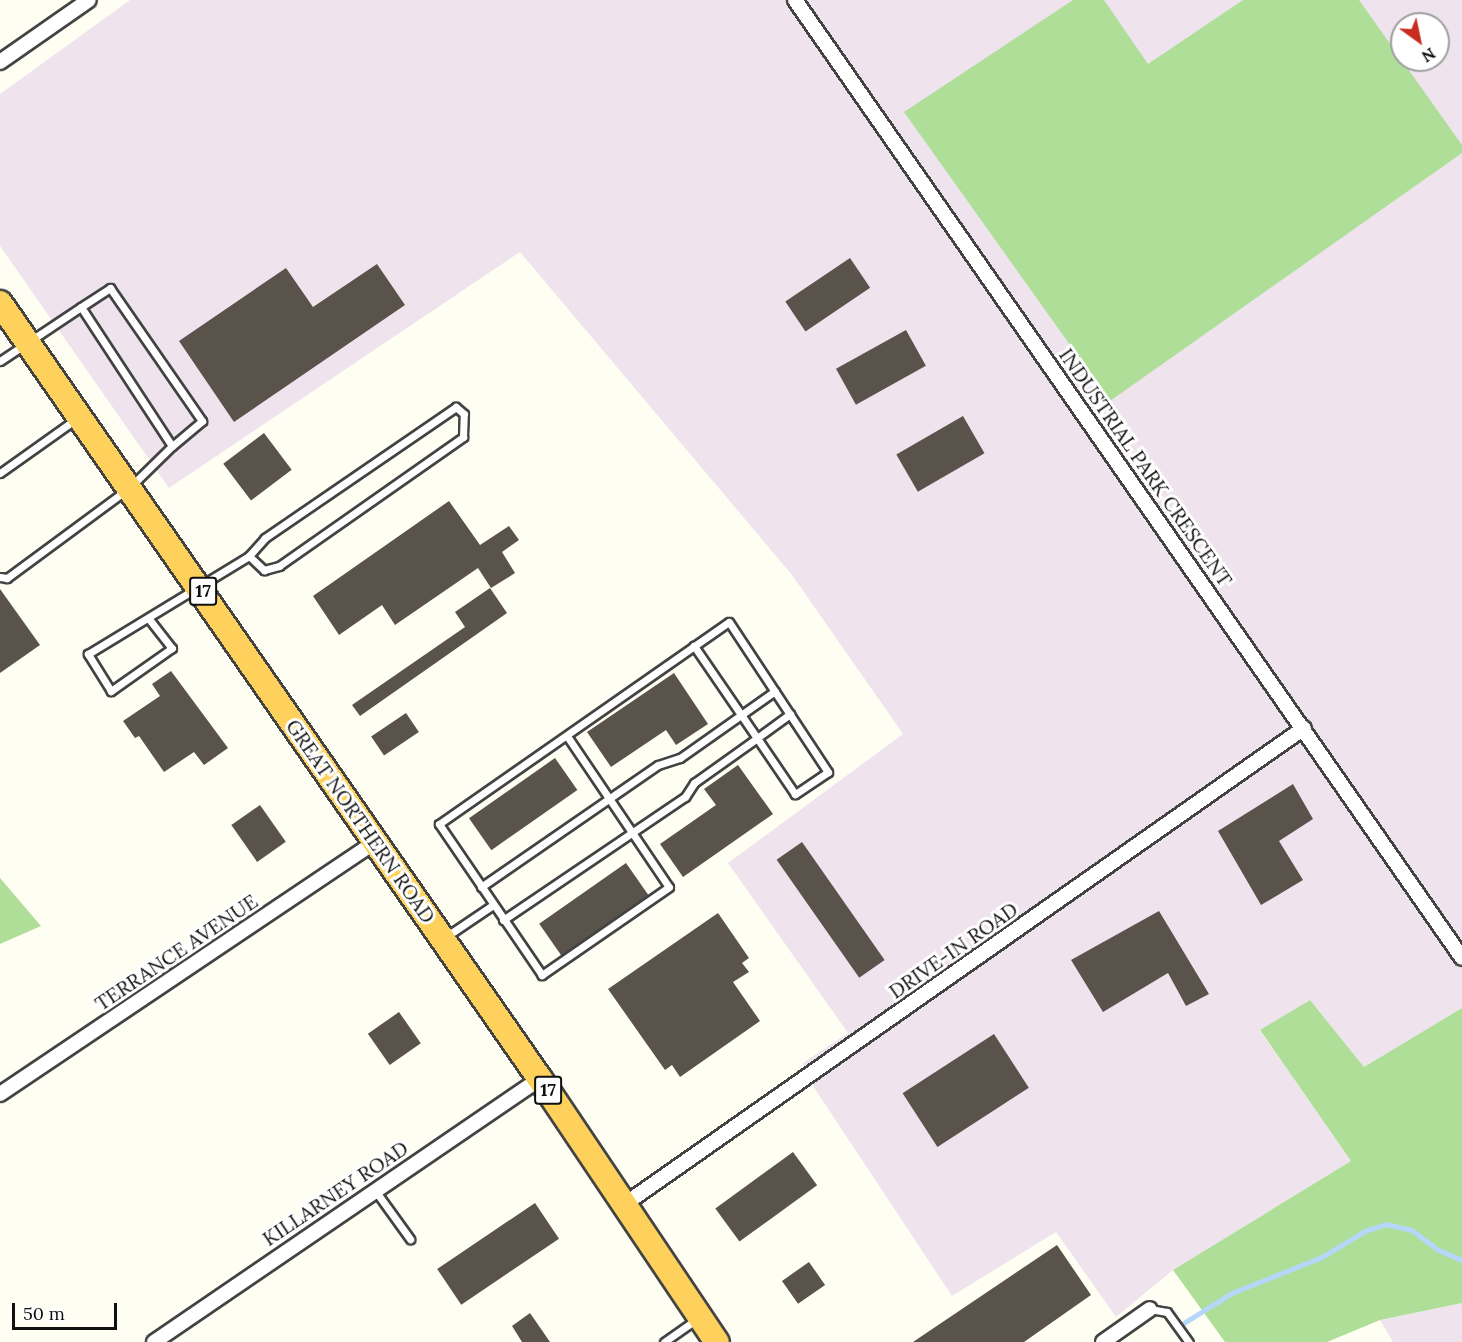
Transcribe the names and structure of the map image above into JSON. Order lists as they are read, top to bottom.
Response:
{
  "streets": {
    "highway": ["17", "GREAT NORTHERN ROAD"],
    "street": [
      "INDUSTRIAL PARK CRESCENT",
      "DRIVE-IN ROAD",
      "TERRANCE AVENUE",
      "KILLARNEY ROAD"
    ]
  },
  "crossings": [
    ["INDUSTRIAL PARK CRESCENT", "DRIVE-IN ROAD"],
    ["GREAT NORTHERN ROAD", "DRIVE-IN ROAD"],
    ["GREAT NORTHERN ROAD", "TERRANCE AVENUE"],
    ["GREAT NORTHERN ROAD", "KILLARNEY ROAD"]
  ],
  "scale_bar": "50 m",
  "north": "bottom right"
}
